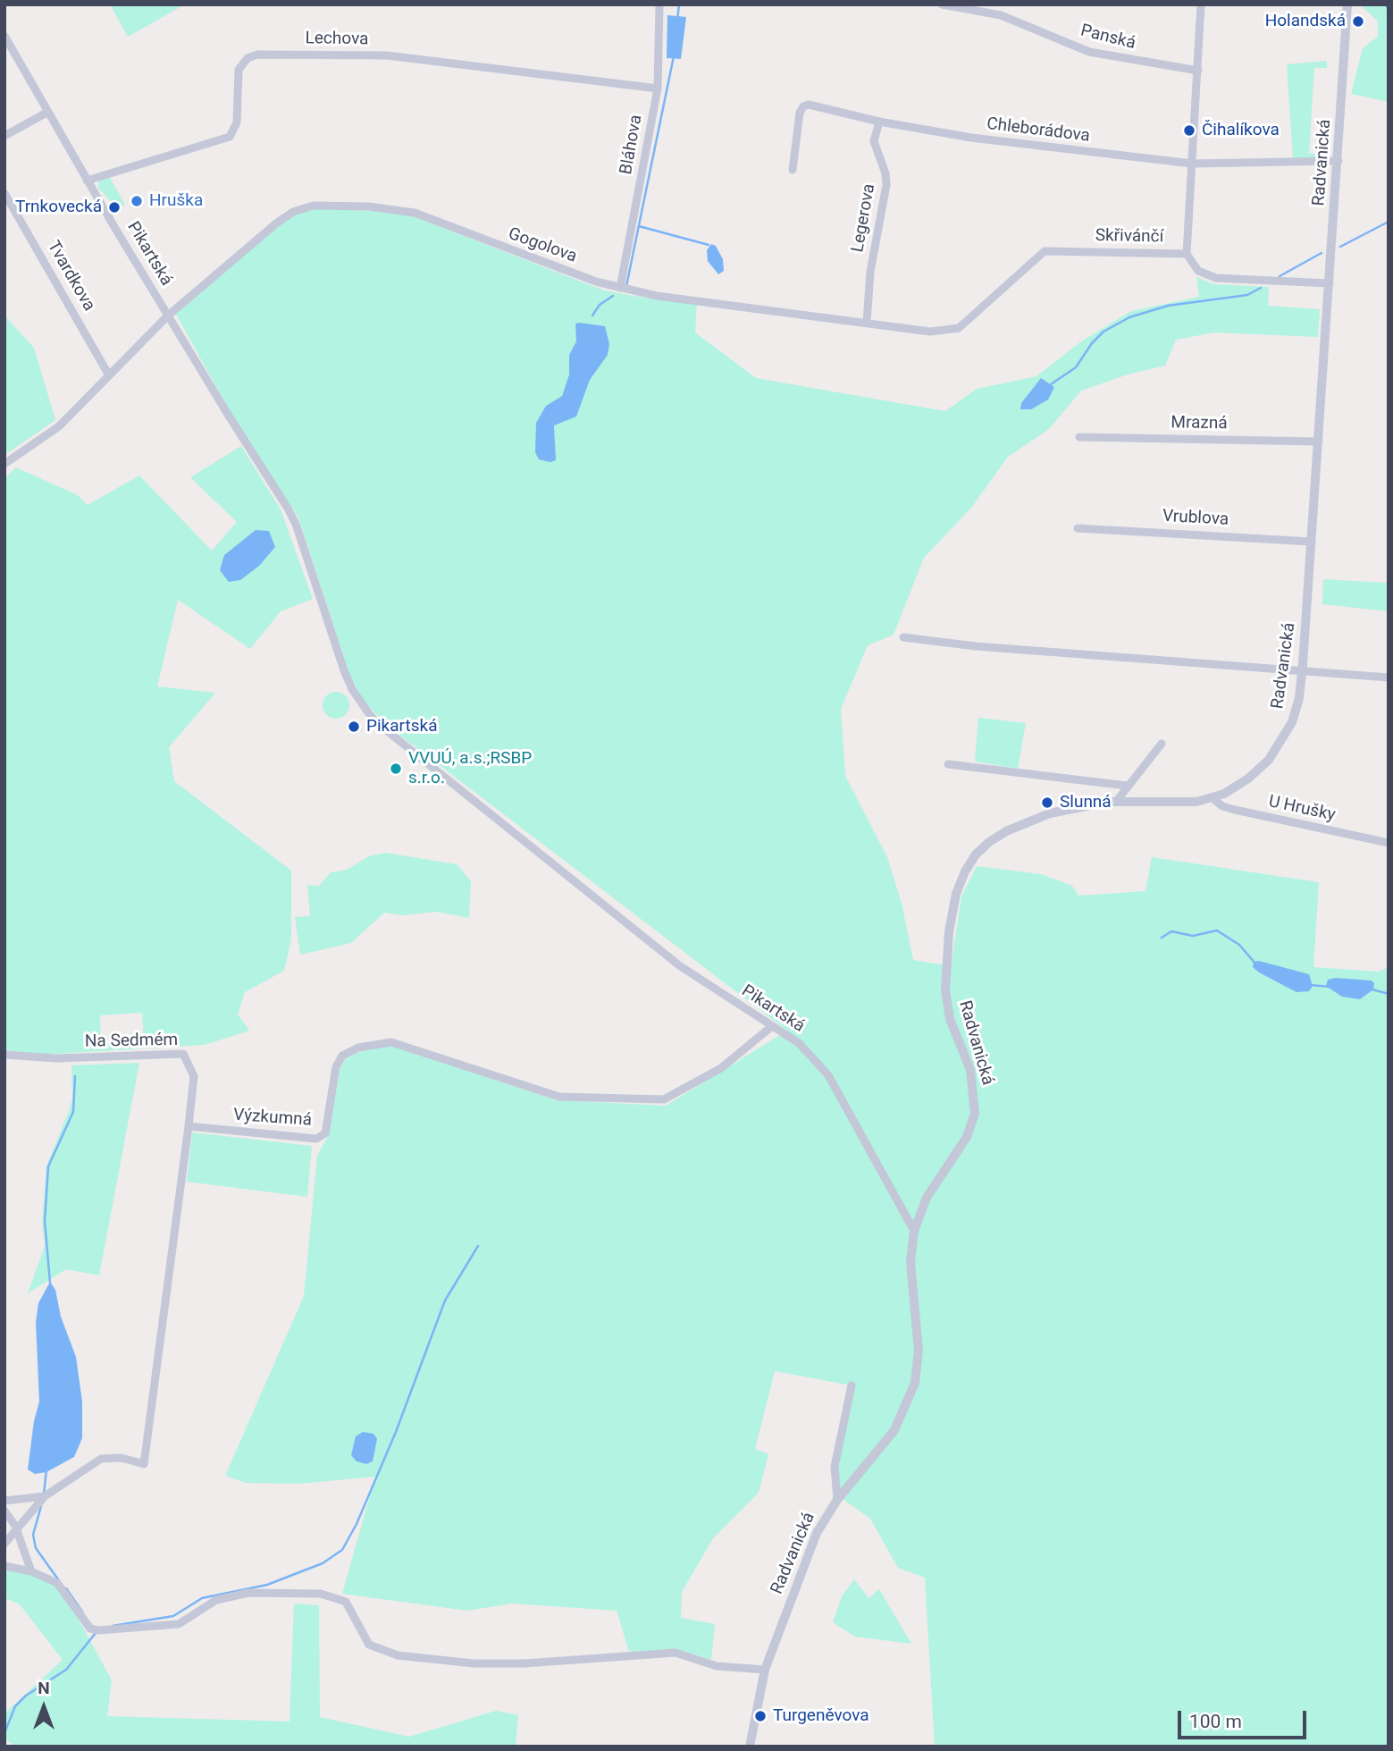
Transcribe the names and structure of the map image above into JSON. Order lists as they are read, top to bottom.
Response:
{
  "streets": {
    "street": [
      "Panská",
      "Lechova",
      "Chleborádova",
      "Bláhova",
      "Radvanická",
      "Legerova",
      "Skřivánčí",
      "Gogolova",
      "Pikartská",
      "Tvardkova",
      "Mrazná",
      "Vrublova",
      "U Hrušky",
      "Na Sedmém",
      "Výzkumná"
    ]
  },
  "crossings": [
    ["Lechova", "Bláhova"],
    ["Lechova", "Pikartská"],
    ["Chleborádova", "Radvanická"],
    ["Chleborádova", "Legerova"],
    ["Bláhova", "Gogolova"],
    ["Radvanická", "Skřivánčí"],
    ["Radvanická", "Pikartská"],
    ["Radvanická", "Mrazná"],
    ["Radvanická", "Vrublova"],
    ["Radvanická", "U Hrušky"],
    ["Legerova", "Gogolova"],
    ["Skřivánčí", "Gogolova"],
    ["Gogolova", "Pikartská"],
    ["Pikartská", "Výzkumná"],
    ["Na Sedmém", "Výzkumná"]
  ],
  "places": [
    "Holandská",
    "Čihalíkova",
    "Hruška",
    "Trnkovecká",
    "Pikartská",
    "VVUÚ, a.s.;RSBP s.r.o.",
    "Slunná",
    "Turgeněvova"
  ],
  "scale_bar": "100 m",
  "north": "top"
}
